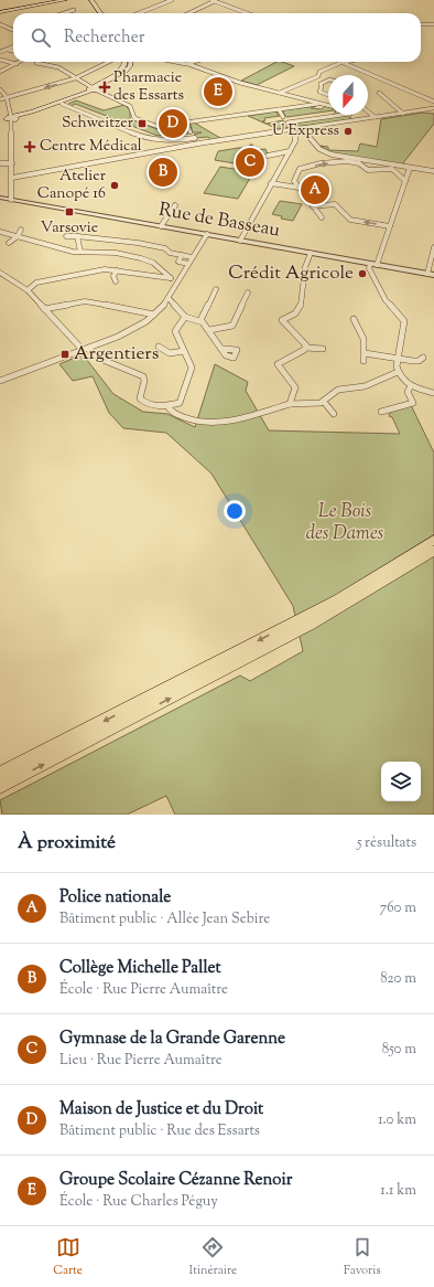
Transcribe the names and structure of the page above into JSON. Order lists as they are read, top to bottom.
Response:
{
  "streets": {
    "street": ["Rue de Basseau"]
  },
  "parks": ["Le Bois des Dames"],
  "places": {
    "health": ["Pharmacie des Essarts", "Centre Médical"],
    "transit": ["Schweitzer", "Varsovie", "Argentiers"],
    "other": ["U Express", "Atelier Canopé 16", "Crédit Agricole"]
  },
  "north": "bottom",
  "page": {
    "search": "Rechercher",
    "pins": [
      "E",
      "D",
      "C",
      "B",
      "A"
    ],
    "heading": ["À proximité", "5 résultats"],
    "list": [
      {
        "mark": "A",
        "name": "Police nationale",
        "note": "Bâtiment public · Allée Jean Sebire",
        "value": "760 m"
      },
      {
        "mark": "B",
        "name": "Collège Michelle Pallet",
        "note": "École · Rue Pierre Aumaître",
        "value": "820 m"
      },
      {
        "mark": "C",
        "name": "Gymnase de la Grande Garenne",
        "note": "Lieu · Rue Pierre Aumaître",
        "value": "850 m"
      },
      {
        "mark": "D",
        "name": "Maison de Justice et du Droit",
        "note": "Bâtiment public · Rue des Essarts",
        "value": "1.0 km"
      },
      {
        "mark": "E",
        "name": "Groupe Scolaire Cézanne Renoir",
        "note": "École · Rue Charles Péguy",
        "value": "1.1 km"
      }
    ],
    "nav": ["Carte", "Itinéraire", "Favoris"]
  }
}
